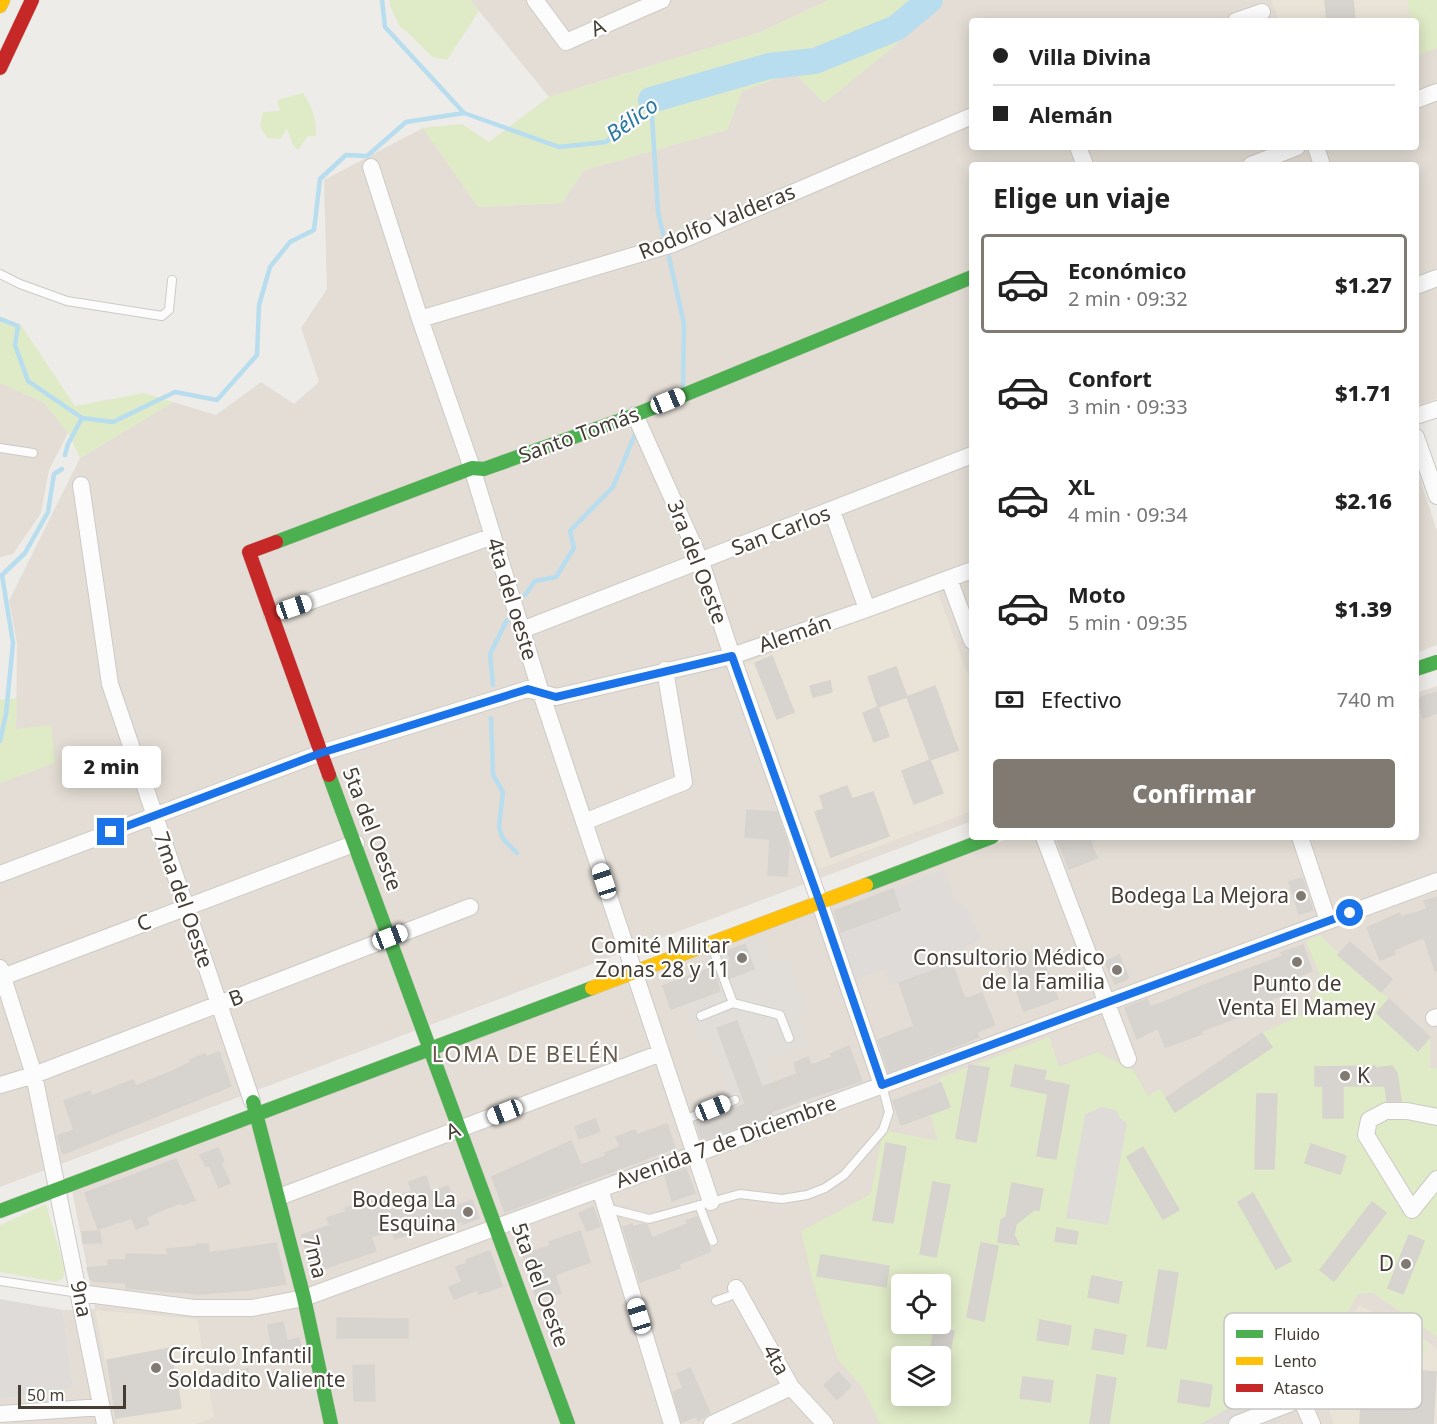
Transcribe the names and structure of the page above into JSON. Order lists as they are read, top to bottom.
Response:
{
  "streets": {
    "main road": ["Santo Tomás", "5ta del Oeste", "7ma"],
    "street": [
      "A",
      "Rodolfo Valderas",
      "San Carlos",
      "3ra del Oeste",
      "4ta del oeste",
      "Alemán",
      "7ma del Oeste",
      "C",
      "B",
      "Avenida 7 de Diciembre",
      "9na",
      "4ta"
    ]
  },
  "crossings": [
    ["A", "4ta del oeste"],
    ["A", "5ta del Oeste"],
    ["A", "7ma"],
    ["Rodolfo Valderas", "4ta del oeste"],
    ["Santo Tomás", "3ra del Oeste"],
    ["Santo Tomás", "4ta del oeste"],
    ["Santo Tomás", "5ta del Oeste"],
    ["San Carlos", "3ra del Oeste"],
    ["San Carlos", "4ta del oeste"],
    ["3ra del Oeste", "Alemán"],
    ["3ra del Oeste", "Avenida 7 de Diciembre"],
    ["4ta del oeste", "Alemán"],
    ["4ta del oeste", "Avenida 7 de Diciembre"],
    ["Alemán", "5ta del Oeste"],
    ["Alemán", "7ma del Oeste"],
    ["5ta del Oeste", "C"],
    ["5ta del Oeste", "B"],
    ["5ta del Oeste", "Avenida 7 de Diciembre"],
    ["7ma del Oeste", "C"],
    ["7ma del Oeste", "B"],
    ["7ma del Oeste", "7ma"],
    ["C", "9na"],
    ["B", "9na"],
    ["Avenida 7 de Diciembre", "7ma"],
    ["Avenida 7 de Diciembre", "9na"]
  ],
  "districts": ["LOMA DE BELÉN"],
  "water": ["Bélico"],
  "places": [
    "Bodega La Mejora",
    "Comité Militar Zonas 28 y 11",
    "Punto de Venta El Mamey",
    "Consultorio Médico de la Familia",
    "K",
    "Bodega La Esquina",
    "D",
    "Círculo Infantil Soldadito Valiente"
  ],
  "legend": ["Fluido", "Lento", "Atasco"],
  "scale_bar": "50 m",
  "page": {
    "banner": ["Villa Divina", "Alemán"],
    "heading": "Elige un viaje",
    "list": [
      {
        "name": "Económico",
        "note": "2 min · 09:32",
        "value": "$1.27"
      },
      {
        "name": "Confort",
        "note": "3 min · 09:33",
        "value": "$1.71"
      },
      {
        "name": "XL",
        "note": "4 min · 09:34",
        "value": "$2.16"
      },
      {
        "name": "Moto",
        "note": "5 min · 09:35",
        "value": "$1.39"
      }
    ],
    "pay": ["Efectivo", "740 m"],
    "bubble": "2 min",
    "buttons": "Confirmar",
    "scale": "50 m"
  }
}
